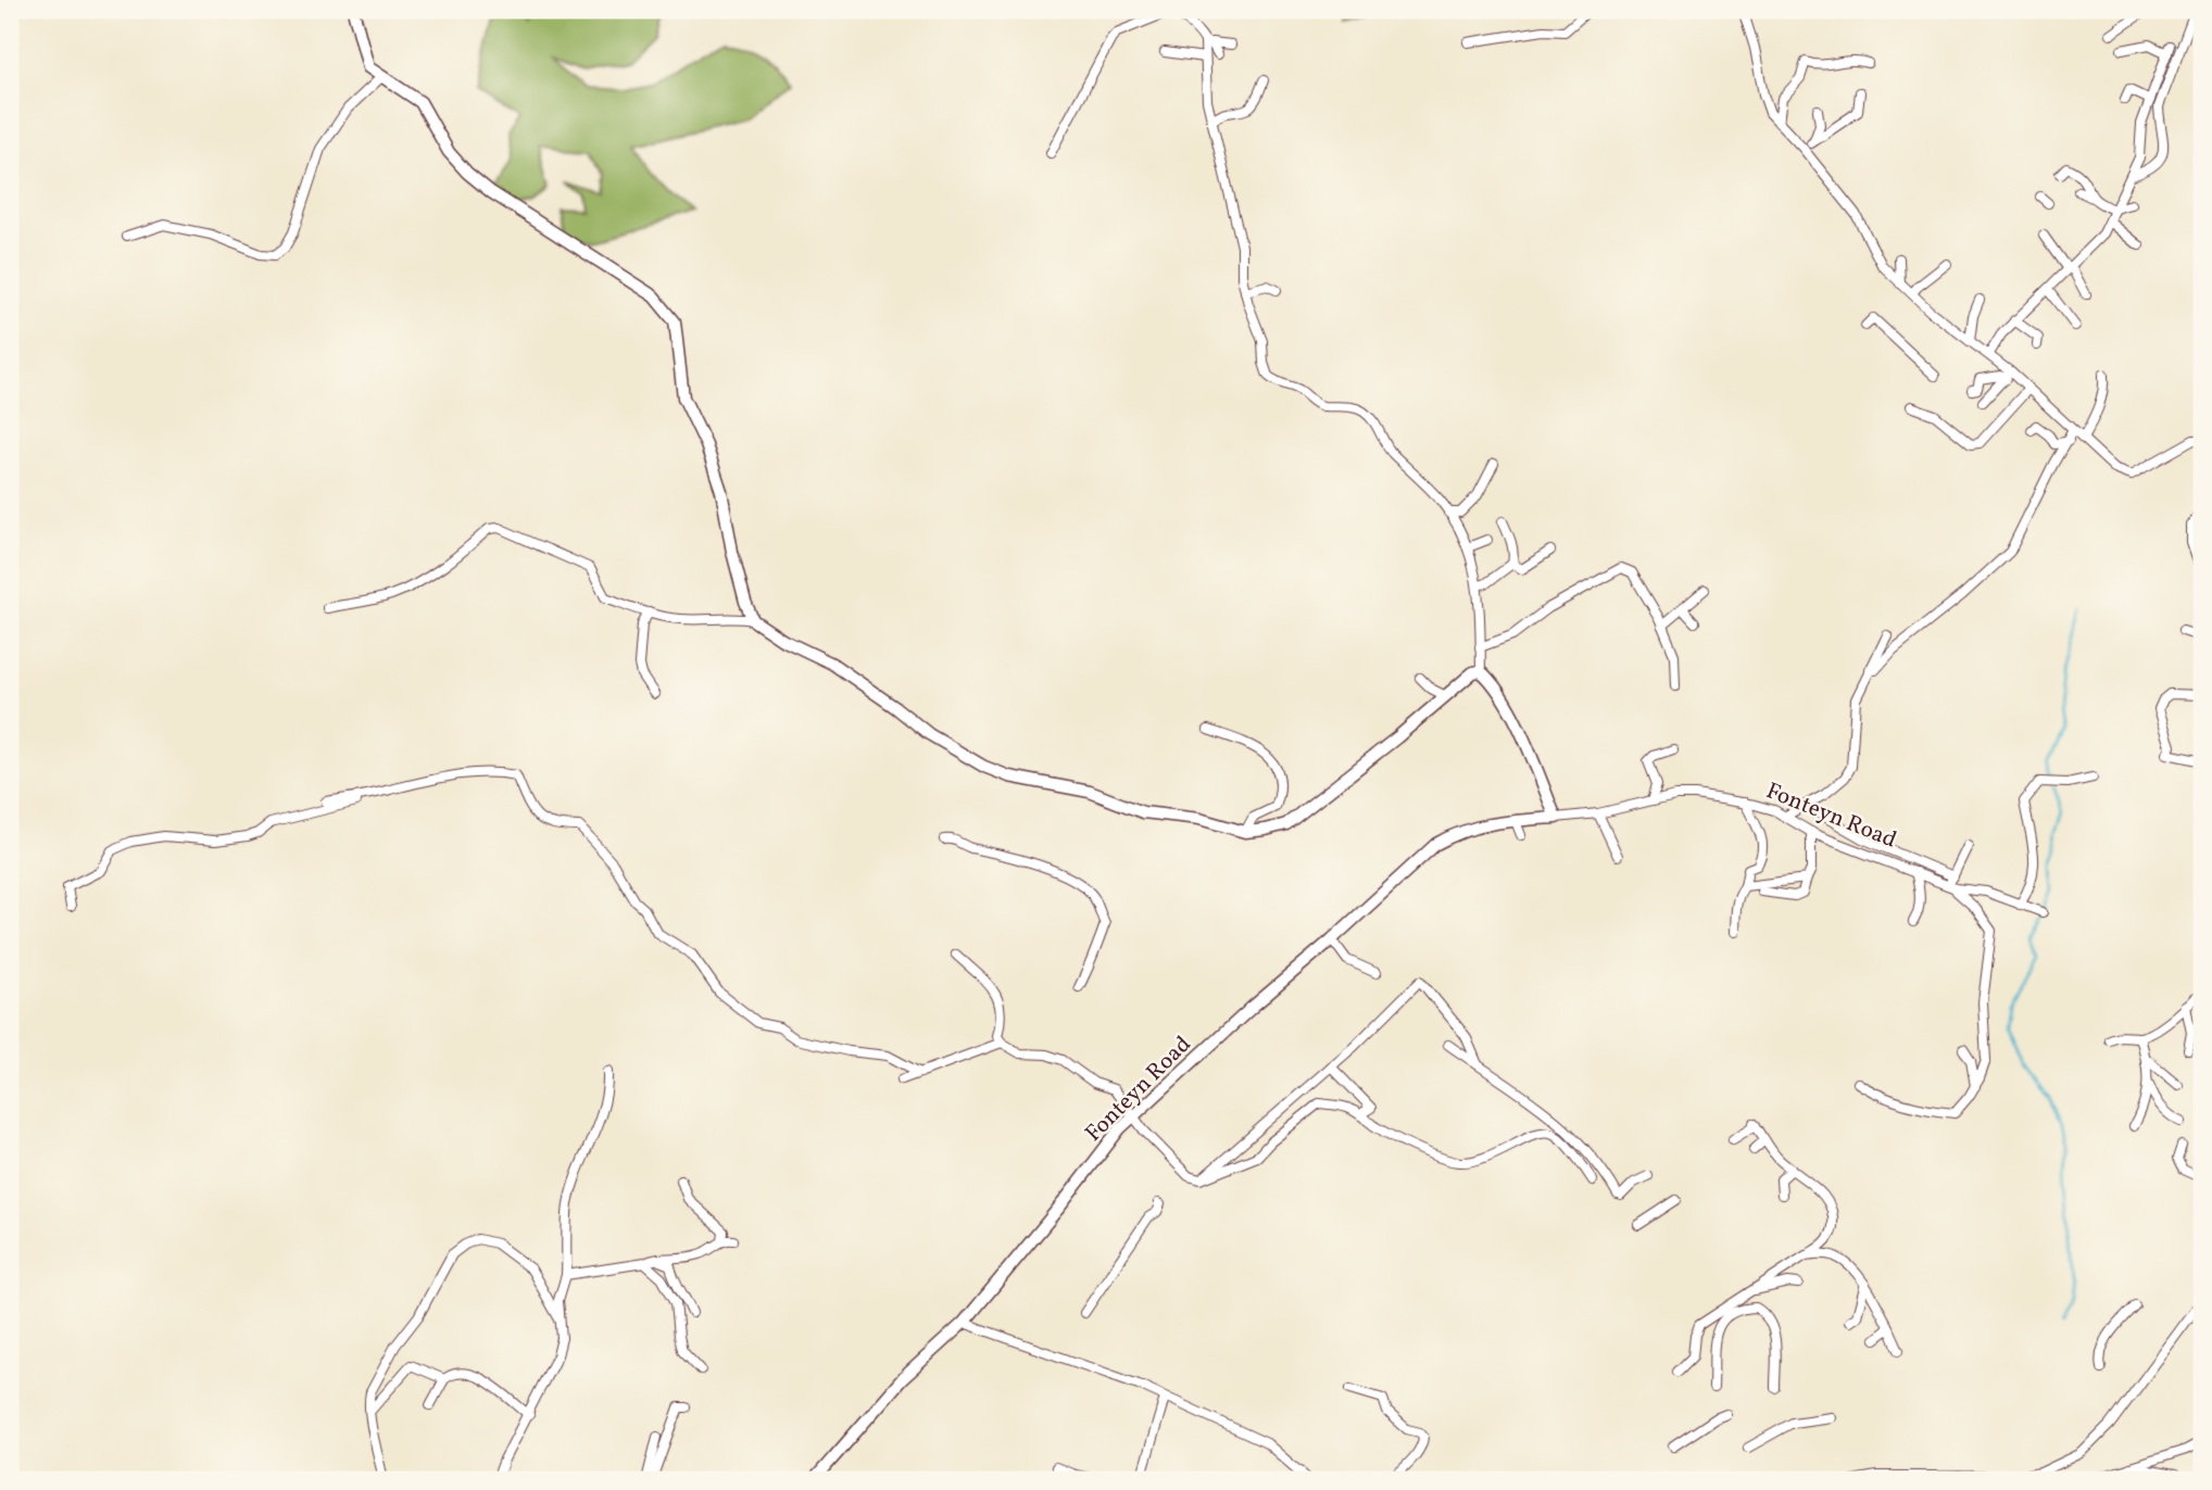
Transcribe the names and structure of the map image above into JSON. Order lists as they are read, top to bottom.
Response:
{
  "streets": {
    "street": ["Fonteyn Road"]
  }
}
